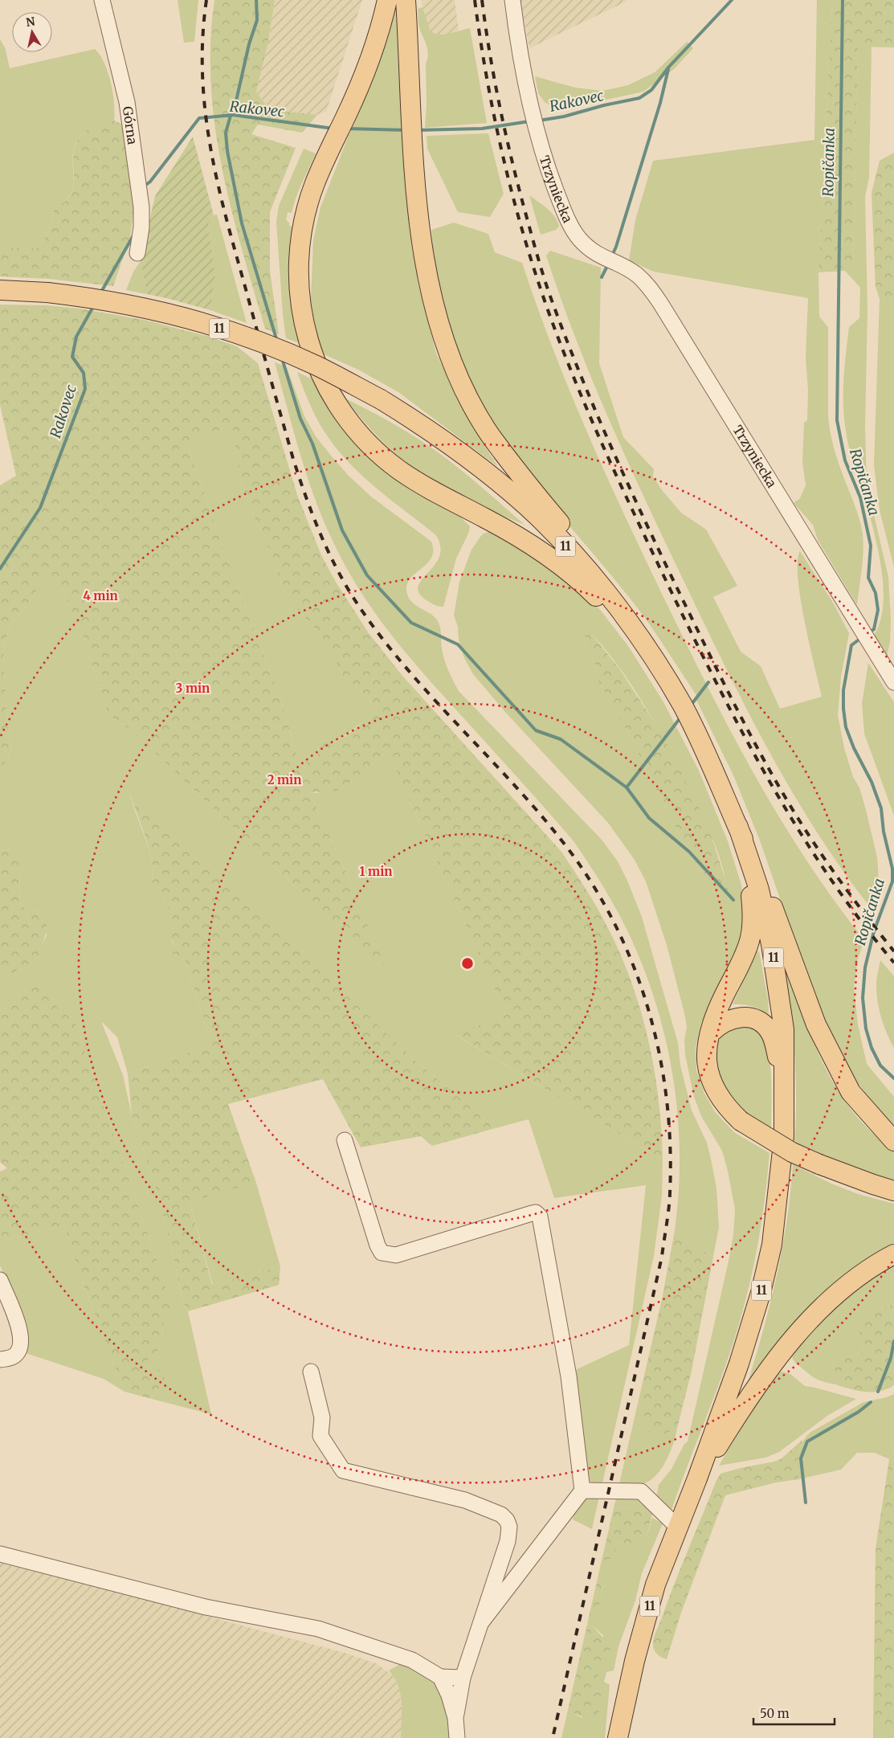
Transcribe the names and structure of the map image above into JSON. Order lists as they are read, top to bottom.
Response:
{
  "streets": {
    "main road": ["11"],
    "street": ["Górna", "Trzyniecka"]
  },
  "water": ["Rakovec", "Ropičanka"],
  "scale_bar": "50 m",
  "north": "top",
  "rings": [
    "4 min",
    "3 min",
    "2 min",
    "1 min"
  ]
}
